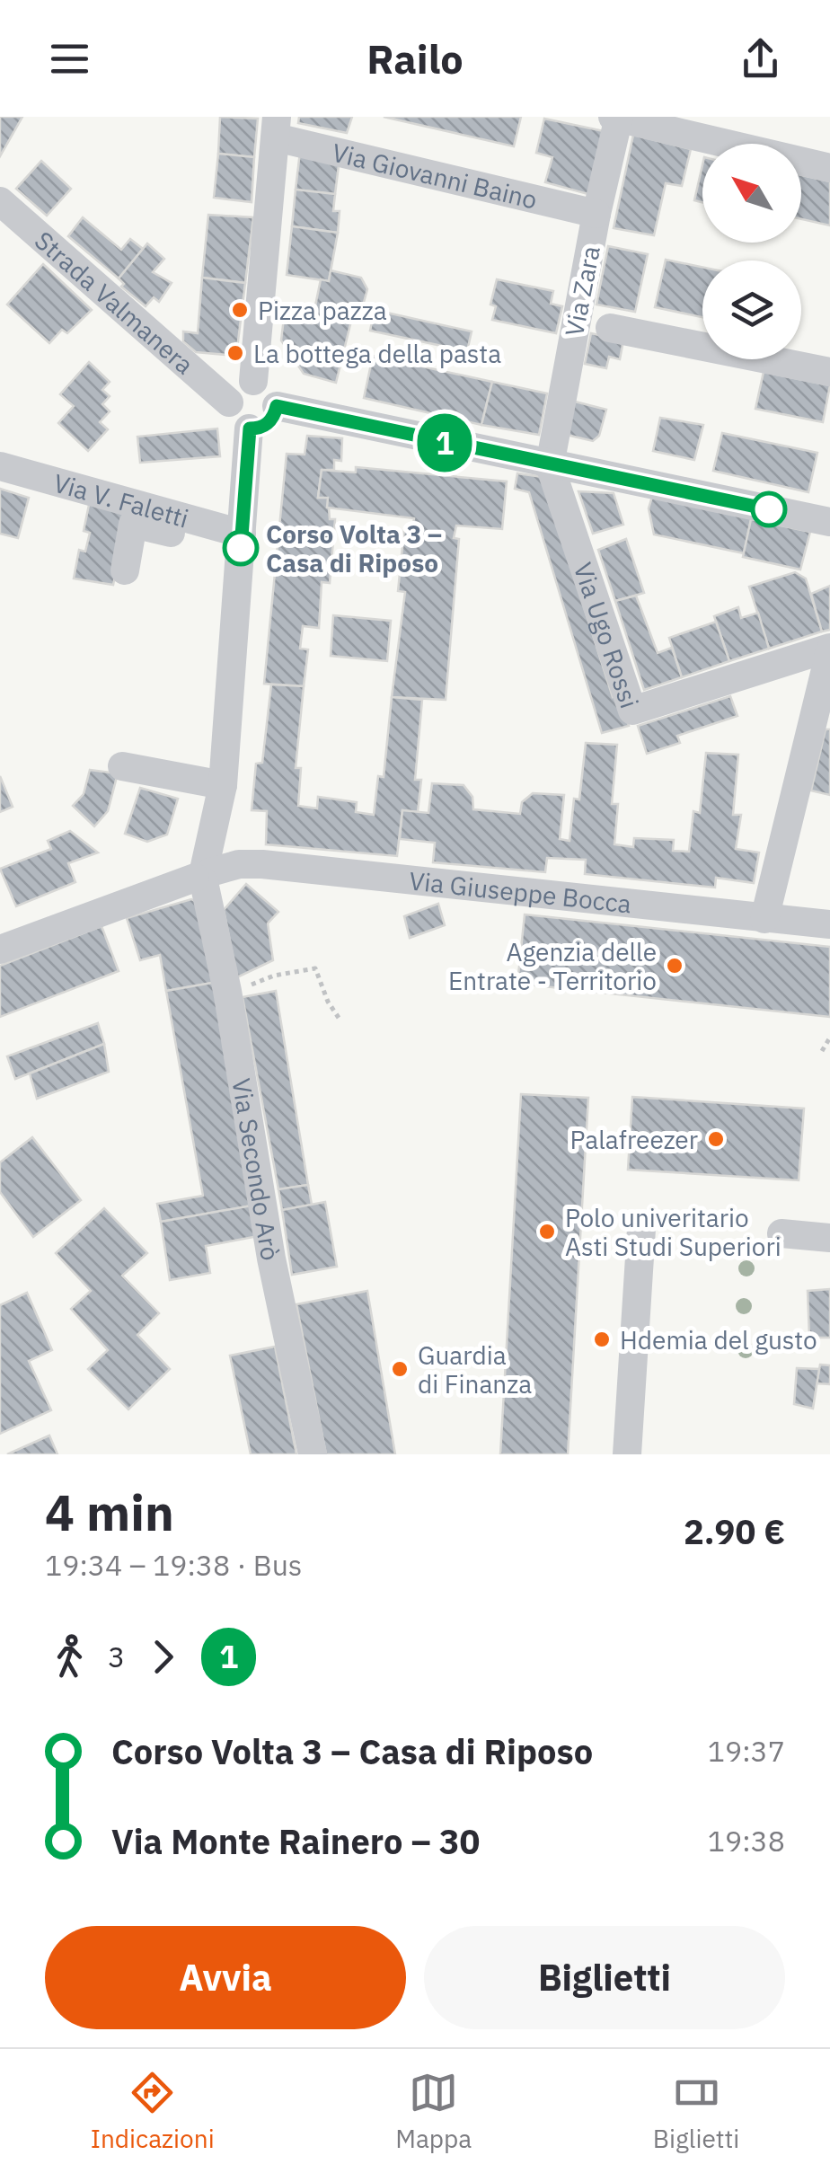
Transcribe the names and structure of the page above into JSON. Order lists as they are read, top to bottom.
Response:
{
  "streets": {
    "street": [
      "Via Giovanni Baino",
      "Via Zara",
      "Strada Valmanera",
      "Via V. Faletti",
      "Via Ugo Rossi",
      "Via Giuseppe Bocca",
      "Via Secondo Arò"
    ]
  },
  "crossings": [
    ["Via Giovanni Baino", "Via Zara"],
    ["Via Zara", "Via Ugo Rossi"],
    ["Via Giuseppe Bocca", "Via Secondo Arò"]
  ],
  "places": [
    "Pizza pazza",
    "La bottega della pasta",
    "Corso Volta 3 – Casa di Riposo",
    "Agenzia delle Entrate - Territorio",
    "Palafreezer",
    "Polo univeritario Asti Studi Superiori",
    "Hdemia del gusto",
    "Guardia di Finanza"
  ],
  "lines": ["bus line 1"],
  "north": "top left",
  "page": {
    "header": "Railo",
    "on_map": "1",
    "heading": ["4 min", "19:34 – 19:38 · Bus", "2.90 €"],
    "legs": ["3", "1"],
    "list": [
      {
        "name": "Corso Volta 3 – Casa di Riposo",
        "value": "19:37"
      },
      {
        "name": "Via Monte Rainero – 30",
        "value": "19:38"
      }
    ],
    "buttons": ["Avvia", "Biglietti"],
    "tabs": ["Indicazioni", "Mappa", "Biglietti"]
  }
}
